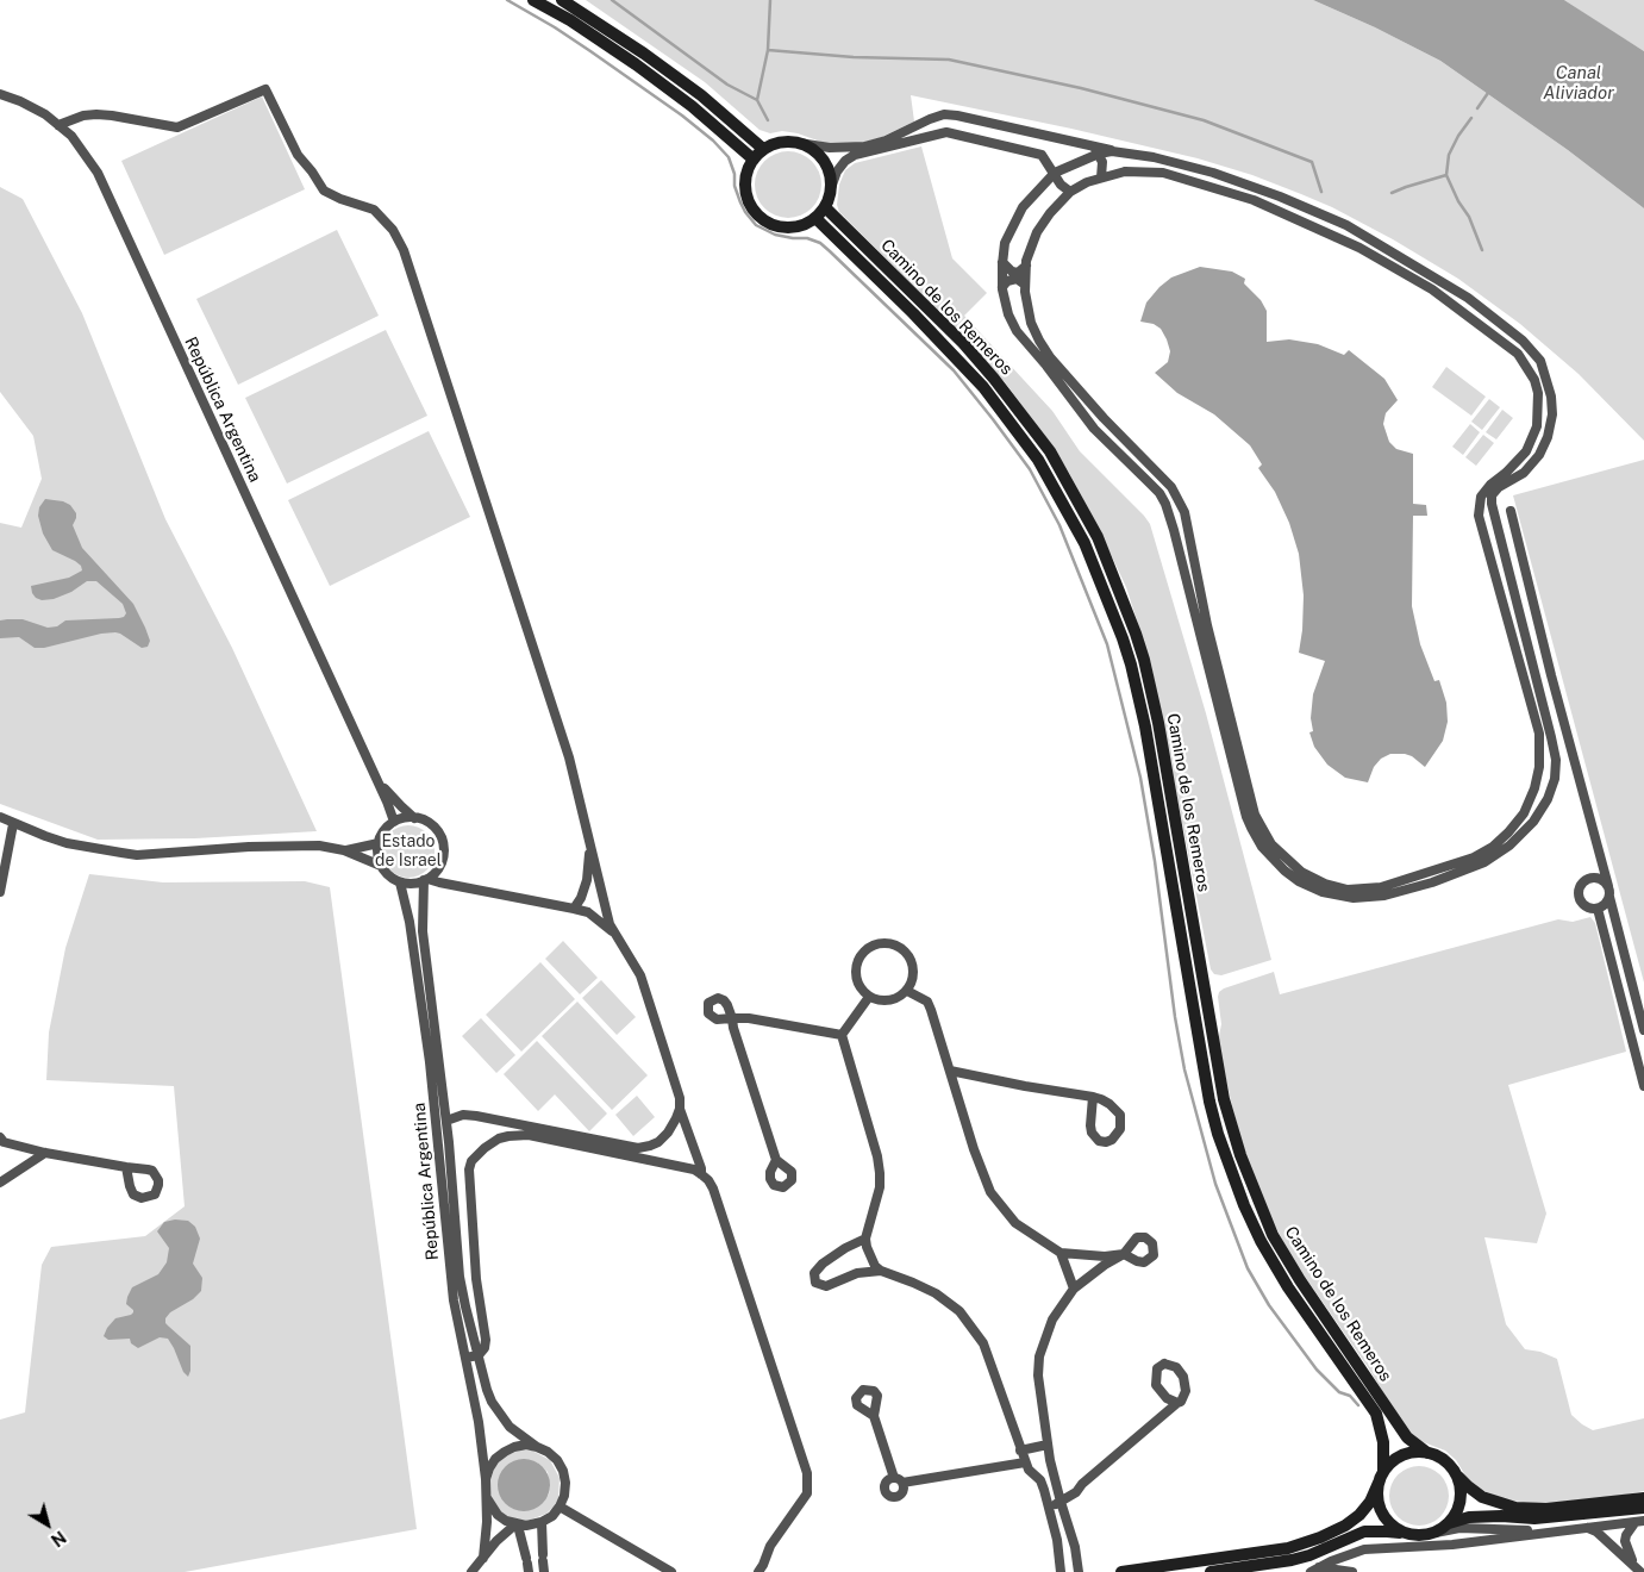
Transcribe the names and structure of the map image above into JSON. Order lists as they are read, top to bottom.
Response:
{
  "streets": {
    "main road": ["Camino de los Remeros"],
    "street": ["República Argentina"]
  },
  "water": ["Canal Aliviador"],
  "parks": ["Estado de Israel"],
  "north": "bottom right"
}
